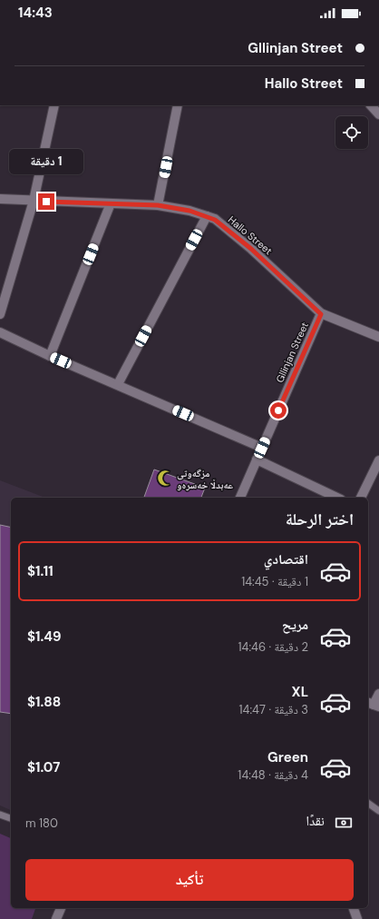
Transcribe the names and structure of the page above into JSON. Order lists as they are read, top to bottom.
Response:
{
  "streets": {
    "street": ["Hallo Street", "Gllinjan Street"]
  },
  "crossings": [
    ["Hallo Street", "Gllinjan Street"]
  ],
  "places": {
    "mosque": ["مزگەوتی عەبدڵا خەسرەو"]
  },
  "page": {
    "status": "14:43",
    "banner": ["Gllinjan Street", "Hallo Street"],
    "bubble": "1 دقيقة",
    "heading": "اختر الرحلة",
    "list": [
      {
        "name": "اقتصادي",
        "note": "1 دقيقة · 14:45",
        "value": "$1.11"
      },
      {
        "name": "مريح",
        "note": "2 دقيقة · 14:46",
        "value": "$1.49"
      },
      {
        "name": "XL",
        "note": "3 دقيقة · 14:47",
        "value": "$1.88"
      },
      {
        "name": "Green",
        "note": "4 دقيقة · 14:48",
        "value": "$1.07"
      }
    ],
    "pay": ["نقدًا", "180 m"],
    "buttons": "تأكيد"
  }
}
